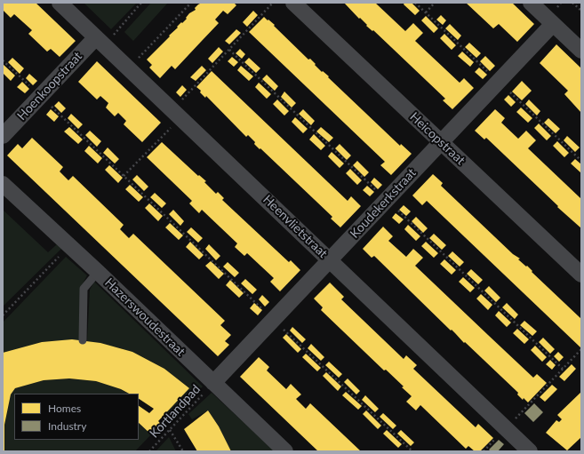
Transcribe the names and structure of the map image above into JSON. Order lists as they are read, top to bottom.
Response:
{
  "streets": {
    "street": [
      "Hoenkoopstraat",
      "Heicopstraat",
      "Koudekerkstraat",
      "Heenvlietstraat",
      "Hazerswoudestraat"
    ],
    "path": ["Kortlandpad"]
  },
  "crossings": [
    ["Hoenkoopstraat", "Heenvlietstraat"],
    ["Heicopstraat", "Koudekerkstraat"],
    ["Koudekerkstraat", "Heenvlietstraat"],
    ["Koudekerkstraat", "Hazerswoudestraat"],
    ["Koudekerkstraat", "Kortlandpad"],
    ["Hazerswoudestraat", "Kortlandpad"]
  ],
  "legend": ["Homes", "Industry"]
}
